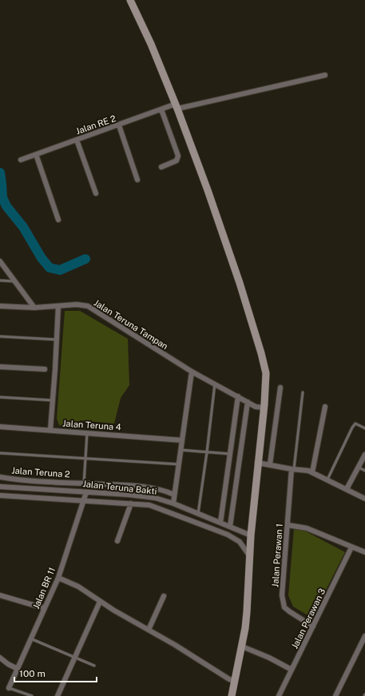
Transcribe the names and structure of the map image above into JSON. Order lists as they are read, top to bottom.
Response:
{
  "streets": {
    "street": [
      "Jalan RE 2",
      "Jalan Teruna Tampan",
      "Jalan Teruna 4",
      "Jalan Teruna 2",
      "Jalan Teruna Bakti",
      "Jalan Perawan 1",
      "Jalan BR 11",
      "Jalan Perawan 3"
    ]
  },
  "crossings": [
    ["Jalan Teruna Bakti", "Jalan BR 11"],
    ["Jalan Perawan 1", "Jalan Perawan 3"]
  ],
  "scale_bar": "100 m"
}
